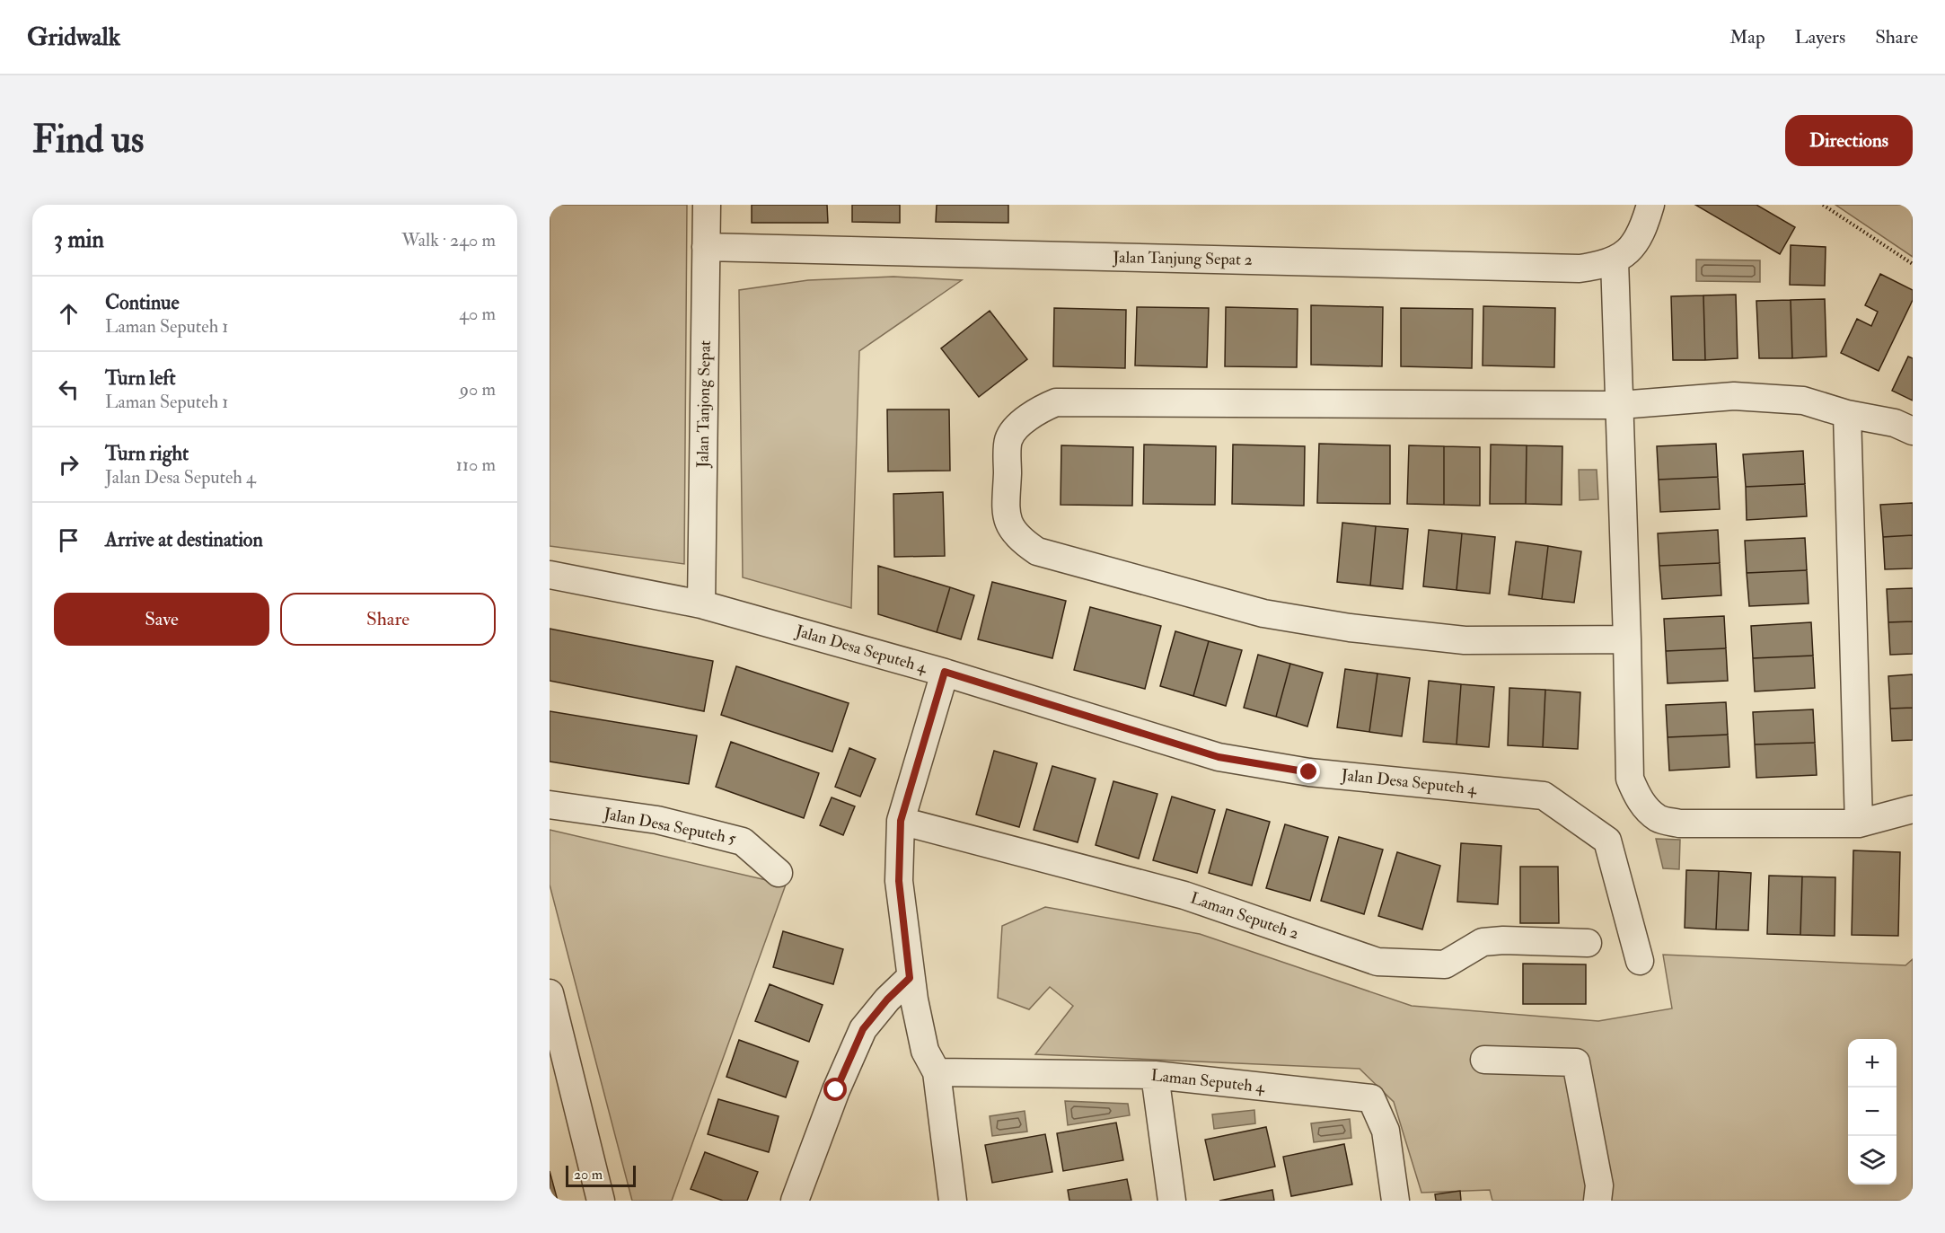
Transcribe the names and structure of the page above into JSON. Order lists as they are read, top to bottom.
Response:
{
  "streets": {
    "street": [
      "Jalan Tanjung Sepat 2",
      "Jalan Tanjong Sepat",
      "Jalan Desa Seputeh 4",
      "Jalan Desa Seputeh 5",
      "Laman Seputeh 2",
      "Laman Seputeh 4"
    ]
  },
  "crossings": [
    ["Jalan Tanjung Sepat 2", "Jalan Tanjong Sepat"],
    ["Jalan Tanjong Sepat", "Jalan Desa Seputeh 4"]
  ],
  "scale_bar": "20 m",
  "page": {
    "header": "Gridwalk",
    "nav": ["Map", "Layers", "Share"],
    "buttons": [
      "Directions",
      ["Save", "Share"]
    ],
    "title": "Find us",
    "heading": ["3 min", "Walk · 240 m"],
    "list": [
      ["Continue", "Laman Seputeh 1", "40 m"],
      ["Turn left", "Laman Seputeh 1", "90 m"],
      ["Turn right", "Jalan Desa Seputeh 4", "110 m"],
      "Arrive at destination"
    ],
    "map_buttons": ["+", "−"],
    "scale": "20 m"
  }
}
